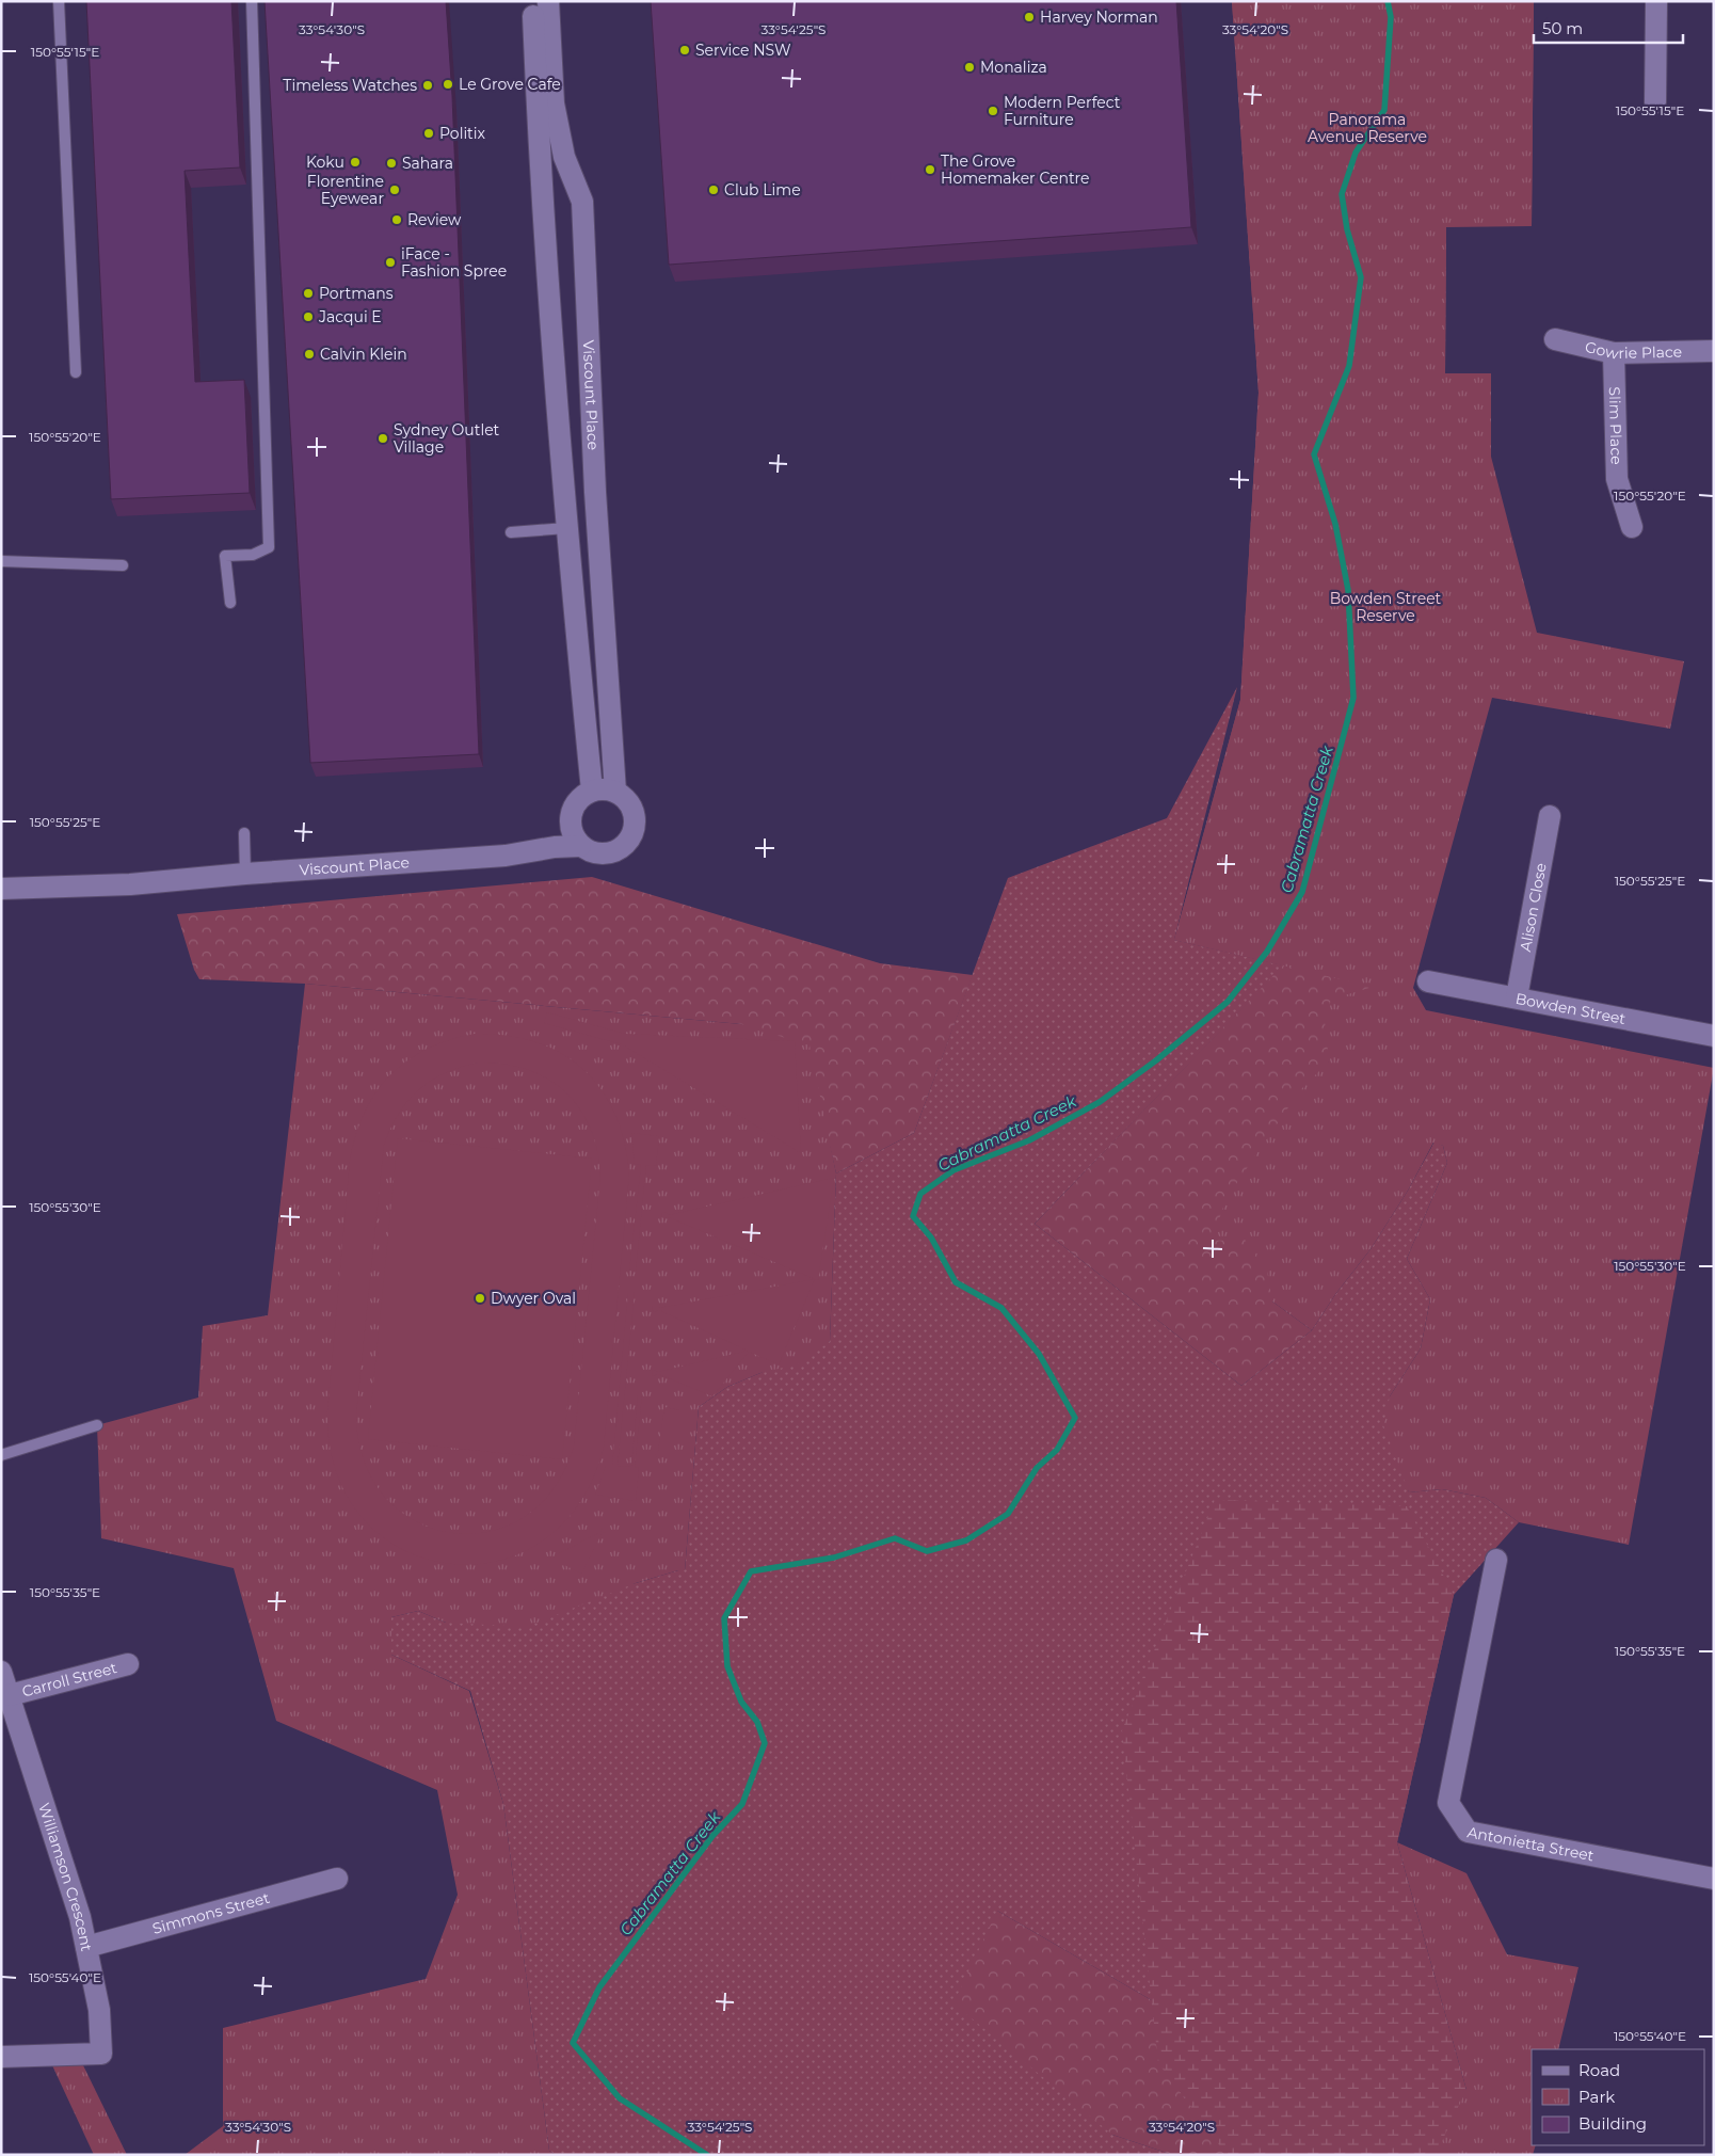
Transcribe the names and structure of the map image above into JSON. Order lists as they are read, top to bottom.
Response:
{
  "streets": {
    "street": [
      "Gowrie Place",
      "Viscount Place",
      "Slim Place",
      "Alison Close",
      "Bowden Street",
      "Carroll Street",
      "Antonietta Street",
      "Williamson Crescent",
      "Simmons Street"
    ]
  },
  "crossings": [
    ["Gowrie Place", "Slim Place"],
    ["Alison Close", "Bowden Street"],
    ["Carroll Street", "Williamson Crescent"],
    ["Williamson Crescent", "Simmons Street"]
  ],
  "water": ["Cabramatta Creek"],
  "parks": ["Panorama Avenue Reserve", "Bowden Street Reserve"],
  "places": [
    "Harvey Norman",
    "Service NSW",
    "Monaliza",
    "Le Grove Cafe",
    "Timeless Watches",
    "Modern Perfect Furniture",
    "Politix",
    "Koku",
    "Sahara",
    "The Grove Homemaker Centre",
    "Florentine Eyewear",
    "Club Lime",
    "Review",
    "iFace - Fashion Spree",
    "Portmans",
    "Jacqui E",
    "Calvin Klein",
    "Sydney Outlet Village",
    "Dwyer Oval"
  ],
  "legend": ["Road", "Park", "Building"],
  "scale_bar": "50 m",
  "coordinates": [
    "33°54'30\"S",
    "33°54'25\"S",
    "33°54'20\"S",
    "150°55'15\"E",
    "150°55'20\"E",
    "150°55'25\"E",
    "150°55'30\"E",
    "150°55'35\"E",
    "150°55'40\"E"
  ]
}
